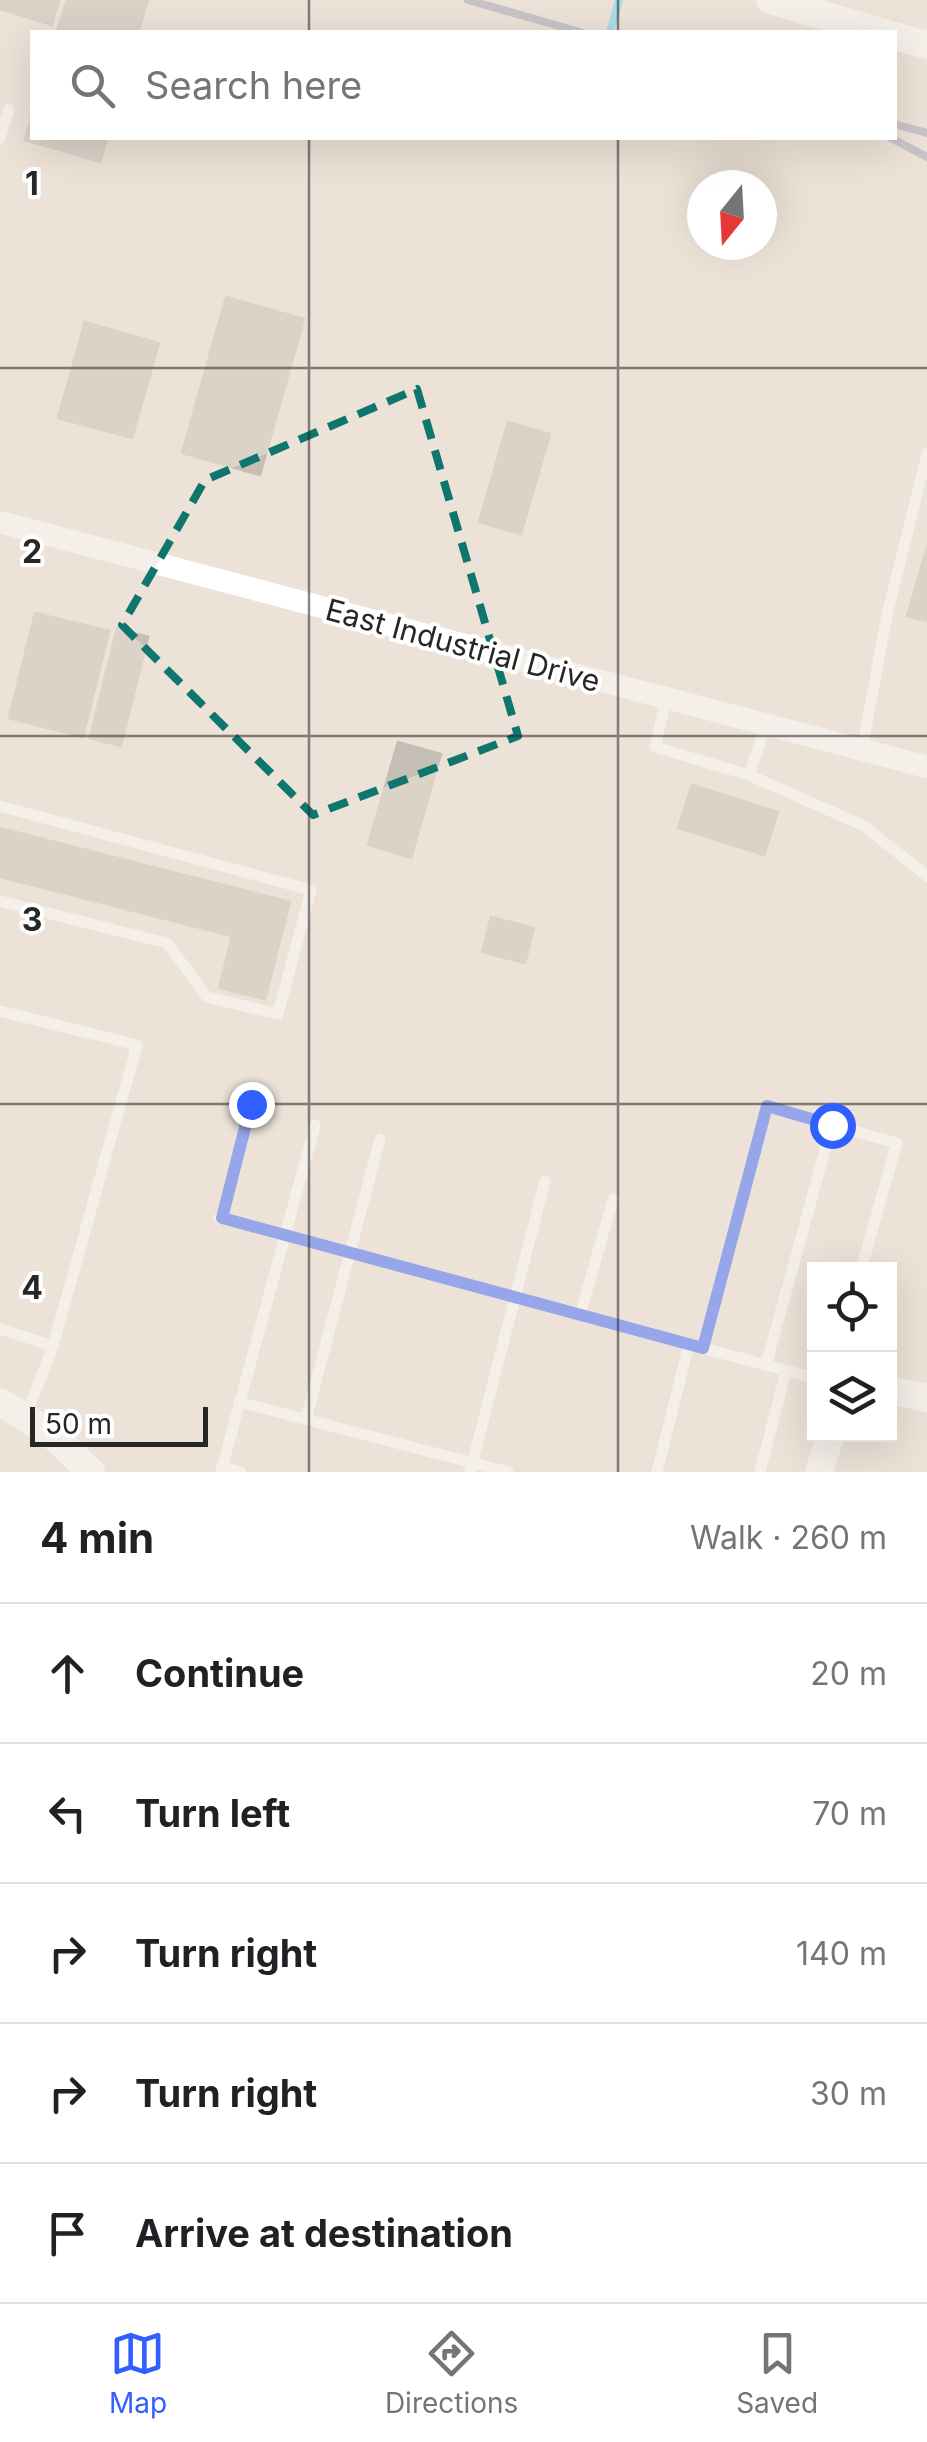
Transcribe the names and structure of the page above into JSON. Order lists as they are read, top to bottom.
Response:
{
  "streets": {
    "street": ["East Industrial Drive"]
  },
  "scale_bar": "50 m",
  "north": "bottom",
  "page": {
    "search": "Search here",
    "scale": "50 m",
    "heading": ["4 min", "Walk · 260 m"],
    "list": [
      ["Continue", "20 m"],
      ["Turn left", "70 m"],
      ["Turn right", "140 m"],
      ["Turn right", "30 m"],
      "Arrive at destination"
    ],
    "nav": ["Map", "Directions", "Saved"]
  },
  "grid": {
    "rows": [
      "1",
      "2",
      "3",
      "4"
    ]
  }
}
